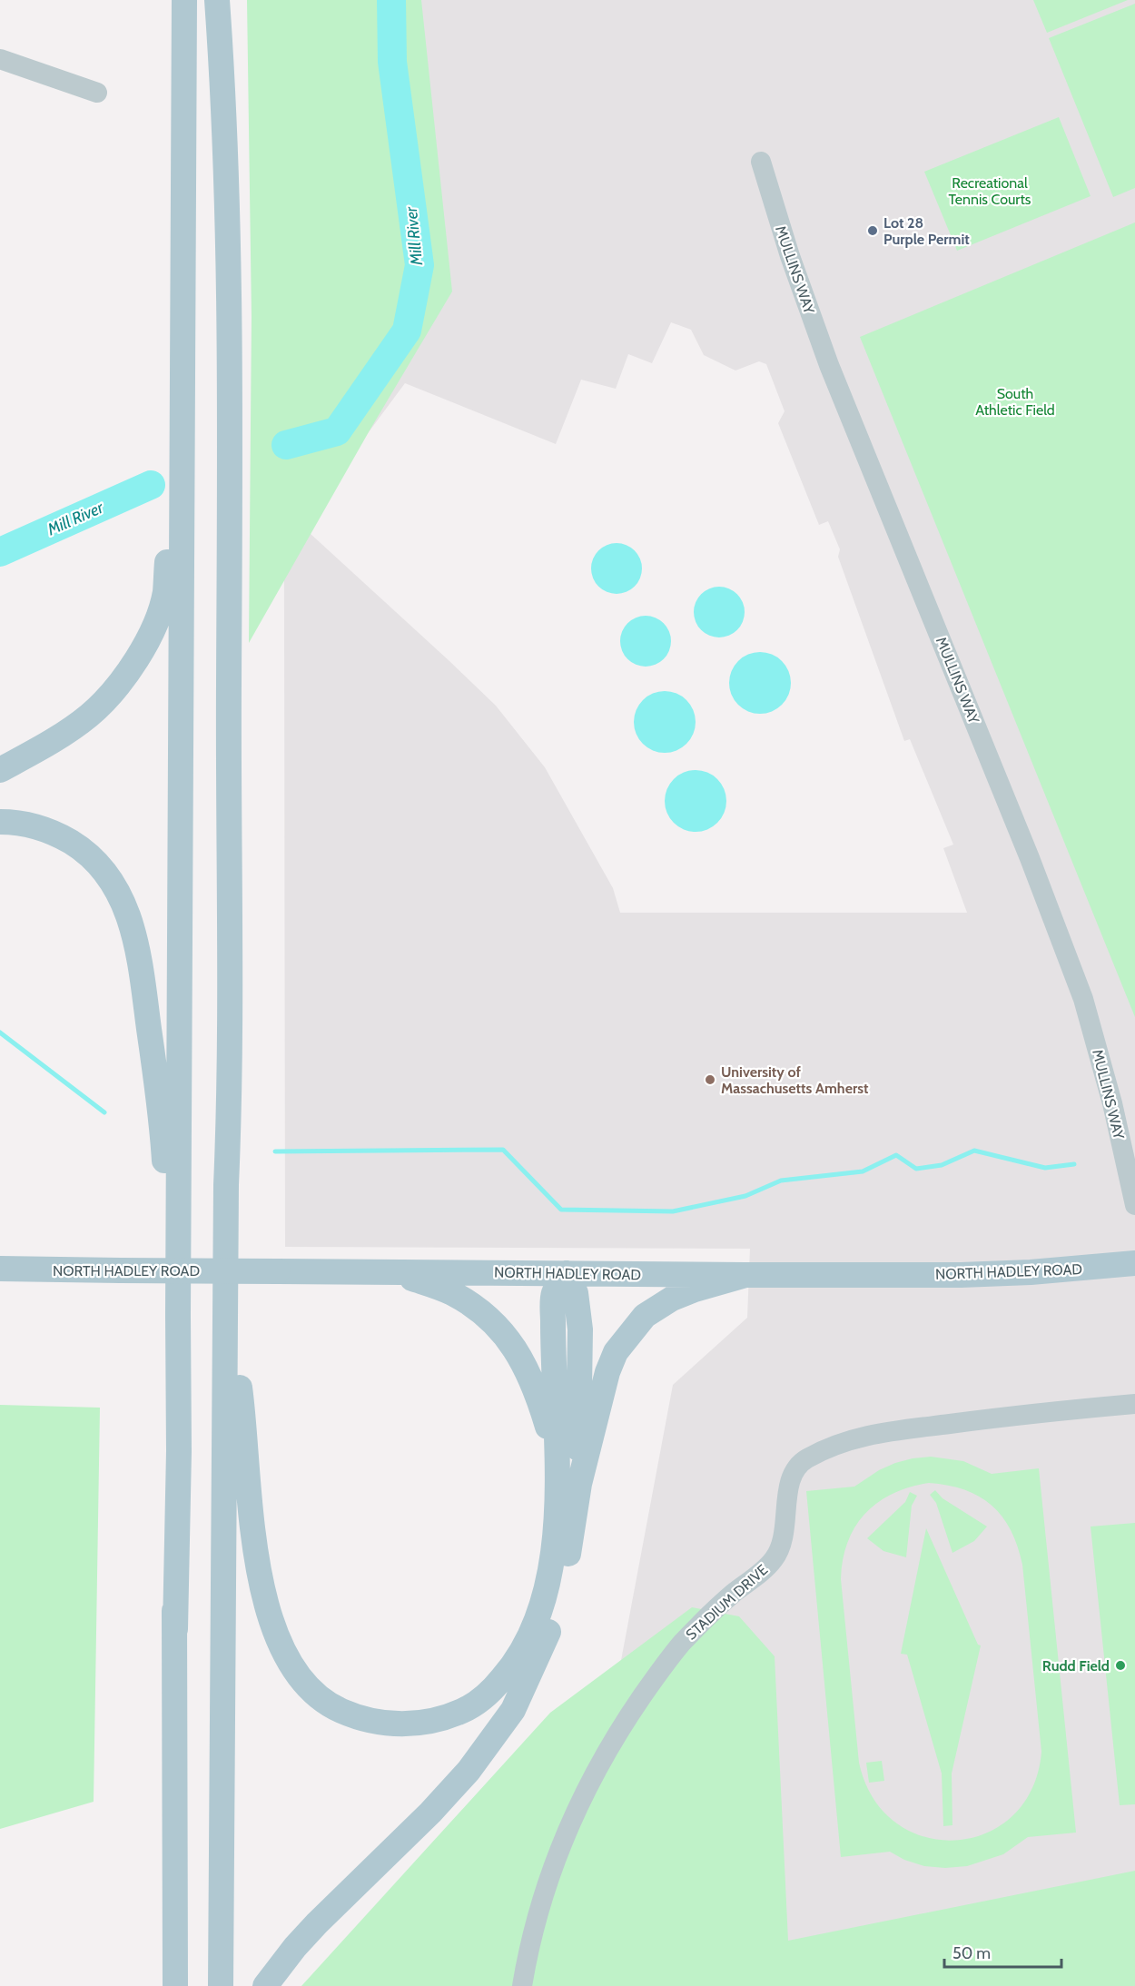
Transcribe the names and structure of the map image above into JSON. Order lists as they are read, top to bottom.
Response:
{
  "streets": {
    "main road": ["NORTH HADLEY ROAD"],
    "street": ["MULLINS WAY", "STADIUM DRIVE"]
  },
  "water": ["Mill River"],
  "parks": ["Recreational Tennis Courts", "South Athletic Field"],
  "places": ["Lot 28 Purple Permit", "University of Massachusetts Amherst", "Rudd Field"],
  "scale_bar": "50 m"
}
